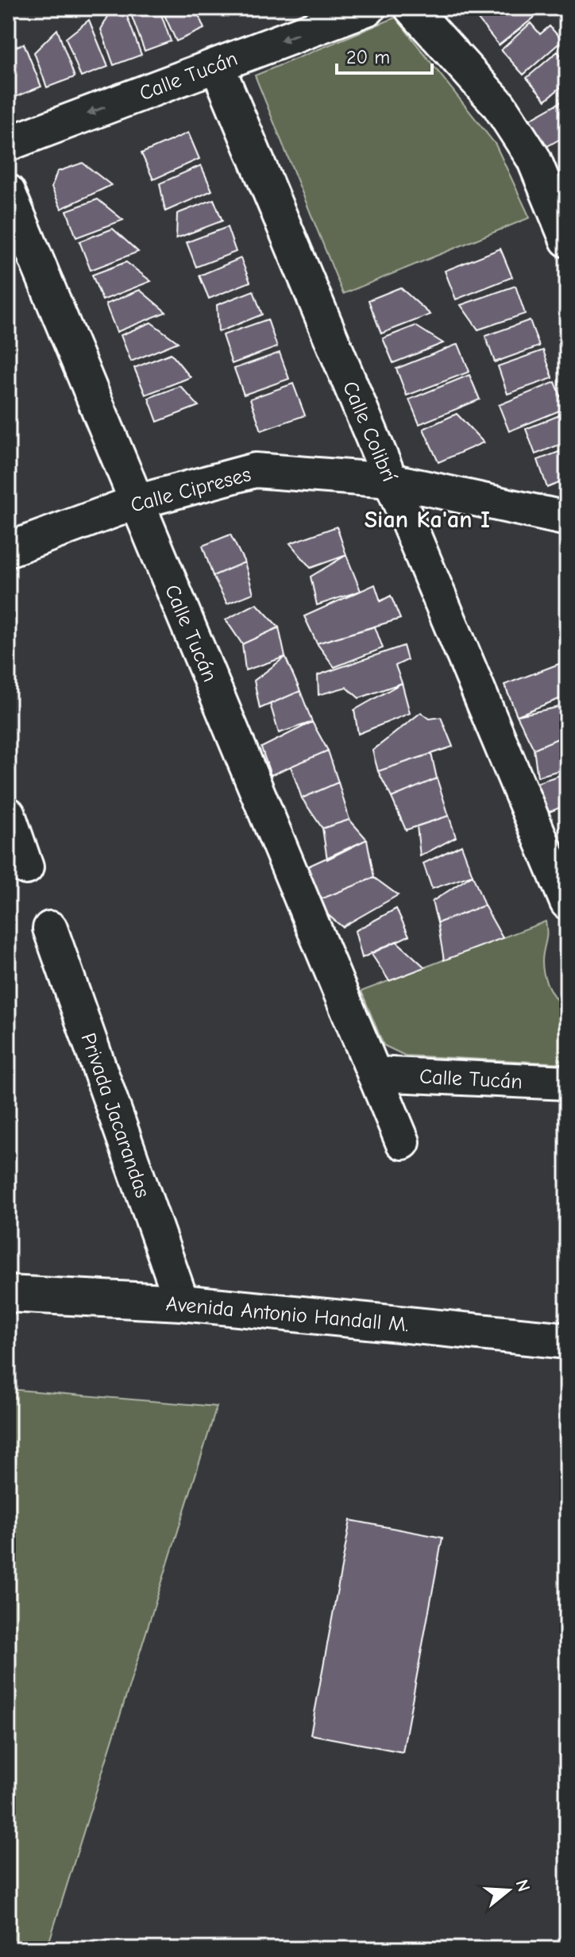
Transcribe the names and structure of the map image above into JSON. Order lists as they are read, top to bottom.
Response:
{
  "streets": {
    "street": [
      "Calle Tucán",
      "Calle Colibrí",
      "Calle Cipreses",
      "Privada Jacarandas",
      "Avenida Antonio Handall M."
    ]
  },
  "crossings": [
    ["Calle Tucán", "Calle Colibrí"],
    ["Calle Tucán", "Calle Cipreses"],
    ["Calle Colibrí", "Calle Cipreses"],
    ["Privada Jacarandas", "Avenida Antonio Handall M."]
  ],
  "districts": ["Sian Ka'an I"],
  "scale_bar": "20 m",
  "north": "right"
}
